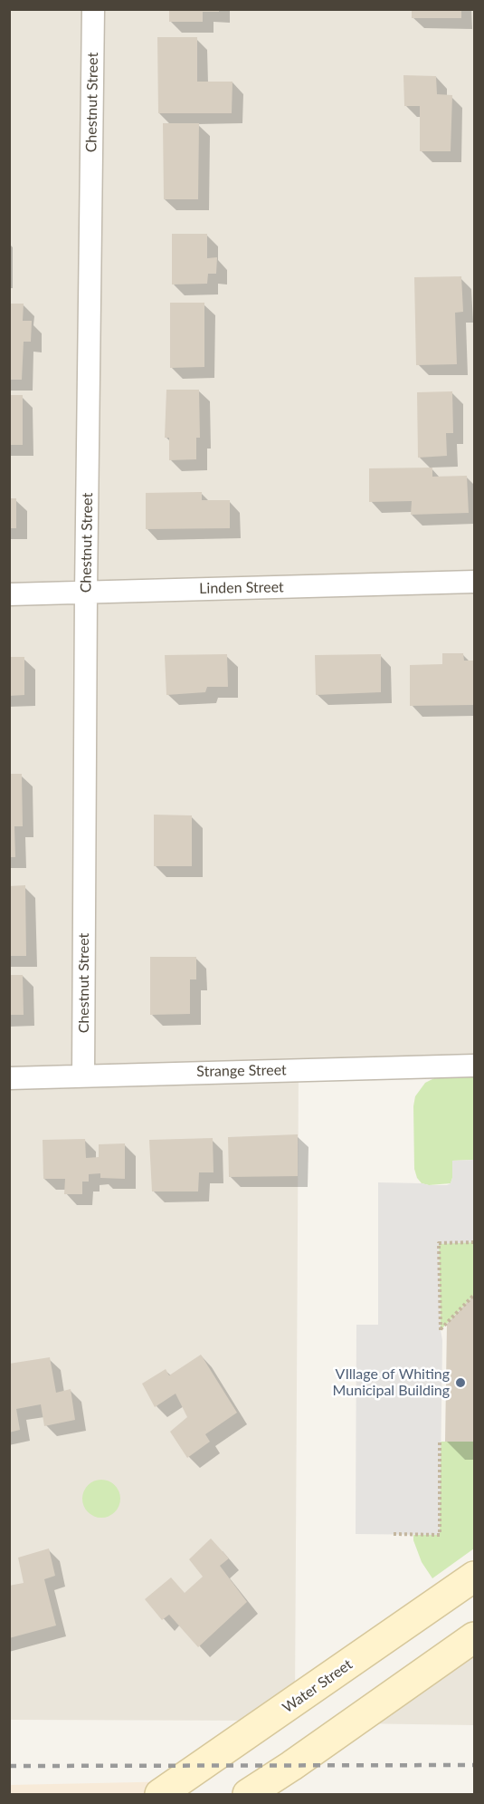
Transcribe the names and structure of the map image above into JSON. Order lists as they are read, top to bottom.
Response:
{
  "streets": {
    "main road": ["Water Street"],
    "street": ["Chestnut Street", "Linden Street", "Strange Street"]
  },
  "crossings": [
    ["Chestnut Street", "Linden Street"],
    ["Chestnut Street", "Strange Street"]
  ],
  "places": ["VIllage of Whiting Municipal Building"]
}
